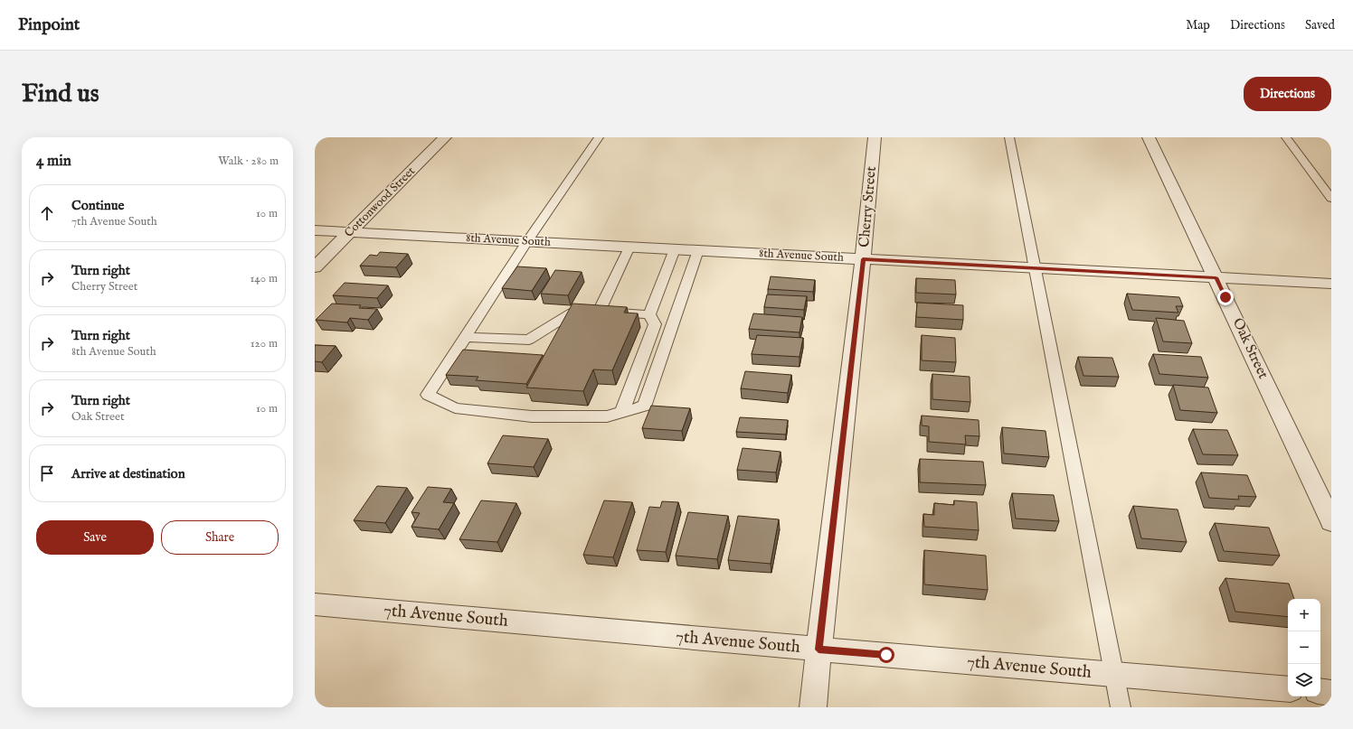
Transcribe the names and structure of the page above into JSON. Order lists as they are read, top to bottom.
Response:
{
  "streets": {
    "street": [
      "Cottonwood Street",
      "Cherry Street",
      "8th Avenue South",
      "Oak Street",
      "7th Avenue South"
    ]
  },
  "crossings": [
    ["Cottonwood Street", "8th Avenue South"],
    ["Cherry Street", "8th Avenue South"],
    ["Cherry Street", "7th Avenue South"],
    ["8th Avenue South", "Oak Street"]
  ],
  "page": {
    "header": "Pinpoint",
    "nav": ["Map", "Directions", "Saved"],
    "buttons": [
      "Directions",
      ["Save", "Share"]
    ],
    "title": "Find us",
    "heading": ["4 min", "Walk · 280 m"],
    "list": [
      ["Continue", "7th Avenue South", "10 m"],
      ["Turn right", "Cherry Street", "140 m"],
      ["Turn right", "8th Avenue South", "120 m"],
      ["Turn right", "Oak Street", "10 m"],
      "Arrive at destination"
    ],
    "map_buttons": ["+", "−"]
  }
}
